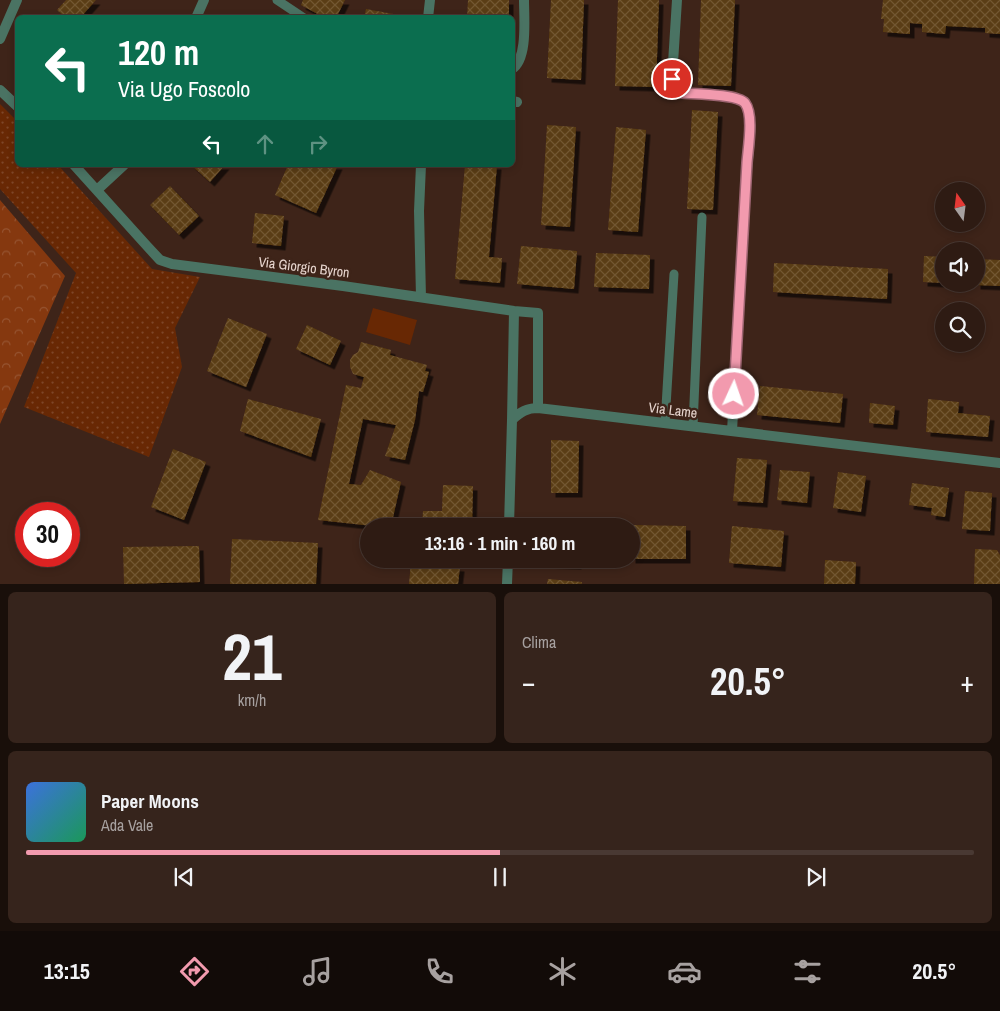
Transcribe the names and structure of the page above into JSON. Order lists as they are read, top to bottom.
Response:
{
  "streets": {
    "street": ["Via Giorgio Byron", "Via Lame"]
  },
  "crossings": [
    ["Via Giorgio Byron", "Via Lame"]
  ],
  "north": "top",
  "page": {
    "turn": ["120 m", "Via Ugo Foscolo"],
    "limit": "30",
    "trip": "13:16 · 1 min · 160 m",
    "tile": [
      ["21", "km/h"],
      "Clima"
    ],
    "heat": ["−", "20.5°", "+"],
    "song": ["Paper Moons", "Ada Vale"],
    "tabs": ["13:15", "20.5°"]
  }
}
